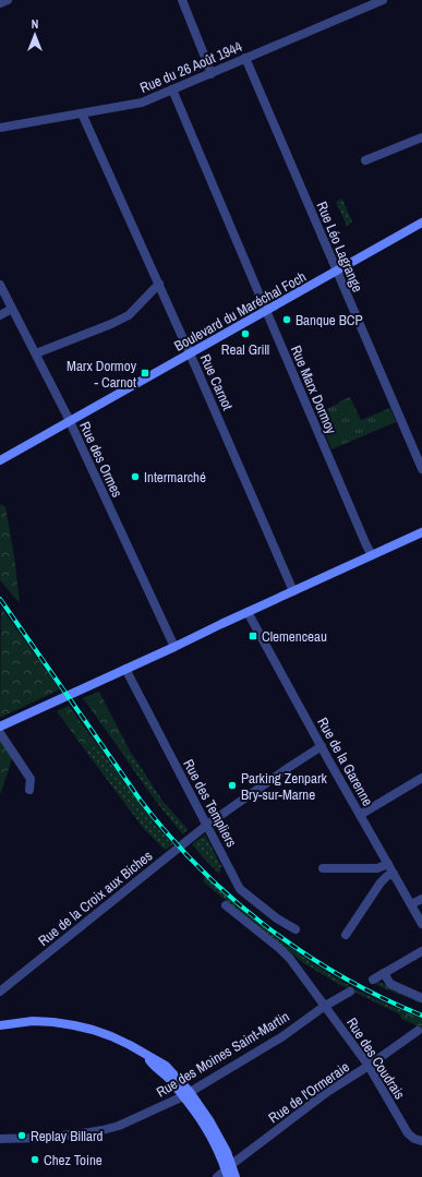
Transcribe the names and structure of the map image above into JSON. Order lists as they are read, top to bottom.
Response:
{
  "streets": {
    "main road": ["Boulevard du Maréchal Foch"],
    "street": [
      "Rue du 26 Août 1944",
      "Rue Léo Lagrange",
      "Rue Carnot",
      "Rue Marx Dormoy",
      "Rue des Ormes",
      "Rue de la Garenne",
      "Rue des Templiers",
      "Rue de la Croix aux Biches",
      "Rue des Moines Saint-Martin",
      "Rue des Coudrais",
      "Rue de l'Ormeraie"
    ]
  },
  "crossings": [
    ["Rue du 26 Août 1944", "Rue Léo Lagrange"],
    ["Rue du 26 Août 1944", "Rue Carnot"],
    ["Rue du 26 Août 1944", "Rue Marx Dormoy"],
    ["Rue Léo Lagrange", "Boulevard du Maréchal Foch"],
    ["Boulevard du Maréchal Foch", "Rue Carnot"],
    ["Boulevard du Maréchal Foch", "Rue Marx Dormoy"],
    ["Boulevard du Maréchal Foch", "Rue des Ormes"],
    ["Rue de la Garenne", "Rue de la Croix aux Biches"],
    ["Rue des Templiers", "Rue de la Croix aux Biches"],
    ["Rue des Moines Saint-Martin", "Rue des Coudrais"],
    ["Rue des Coudrais", "Rue de l'Ormeraie"]
  ],
  "places": {
    "other": [
      "Banque BCP",
      "Real Grill",
      "Intermarché",
      "Parking Zenpark Bry-sur-Marne",
      "Replay Billard",
      "Chez Toine"
    ],
    "transit": ["Marx Dormoy - Carnot", "Clemenceau"]
  },
  "north": "top"
}
